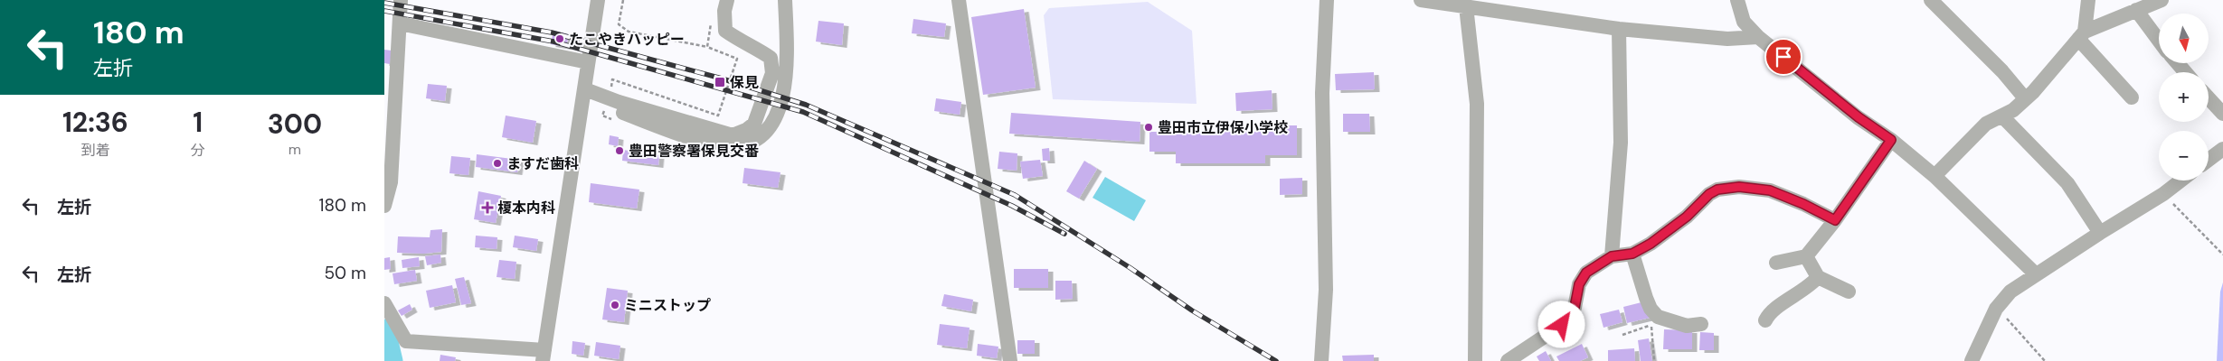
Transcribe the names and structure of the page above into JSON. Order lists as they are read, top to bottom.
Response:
{
  "places": {
    "other": [
      "たこやきハッピー",
      "豊田市立伊保小学校",
      "豊田警察署保見交番",
      "ますだ歯科",
      "ミニストップ"
    ],
    "transit": ["保見"],
    "health": ["榎本内科"]
  },
  "north": "bottom",
  "page": {
    "turn": ["180 m", "左折"],
    "map_buttons": ["+", "−"],
    "eta": [
      "12:36",
      "到着",
      "1",
      "分",
      "300",
      "m"
    ],
    "list": [
      {
        "name": "左折",
        "value": "180 m"
      },
      {
        "name": "左折",
        "value": "50 m"
      }
    ]
  }
}
